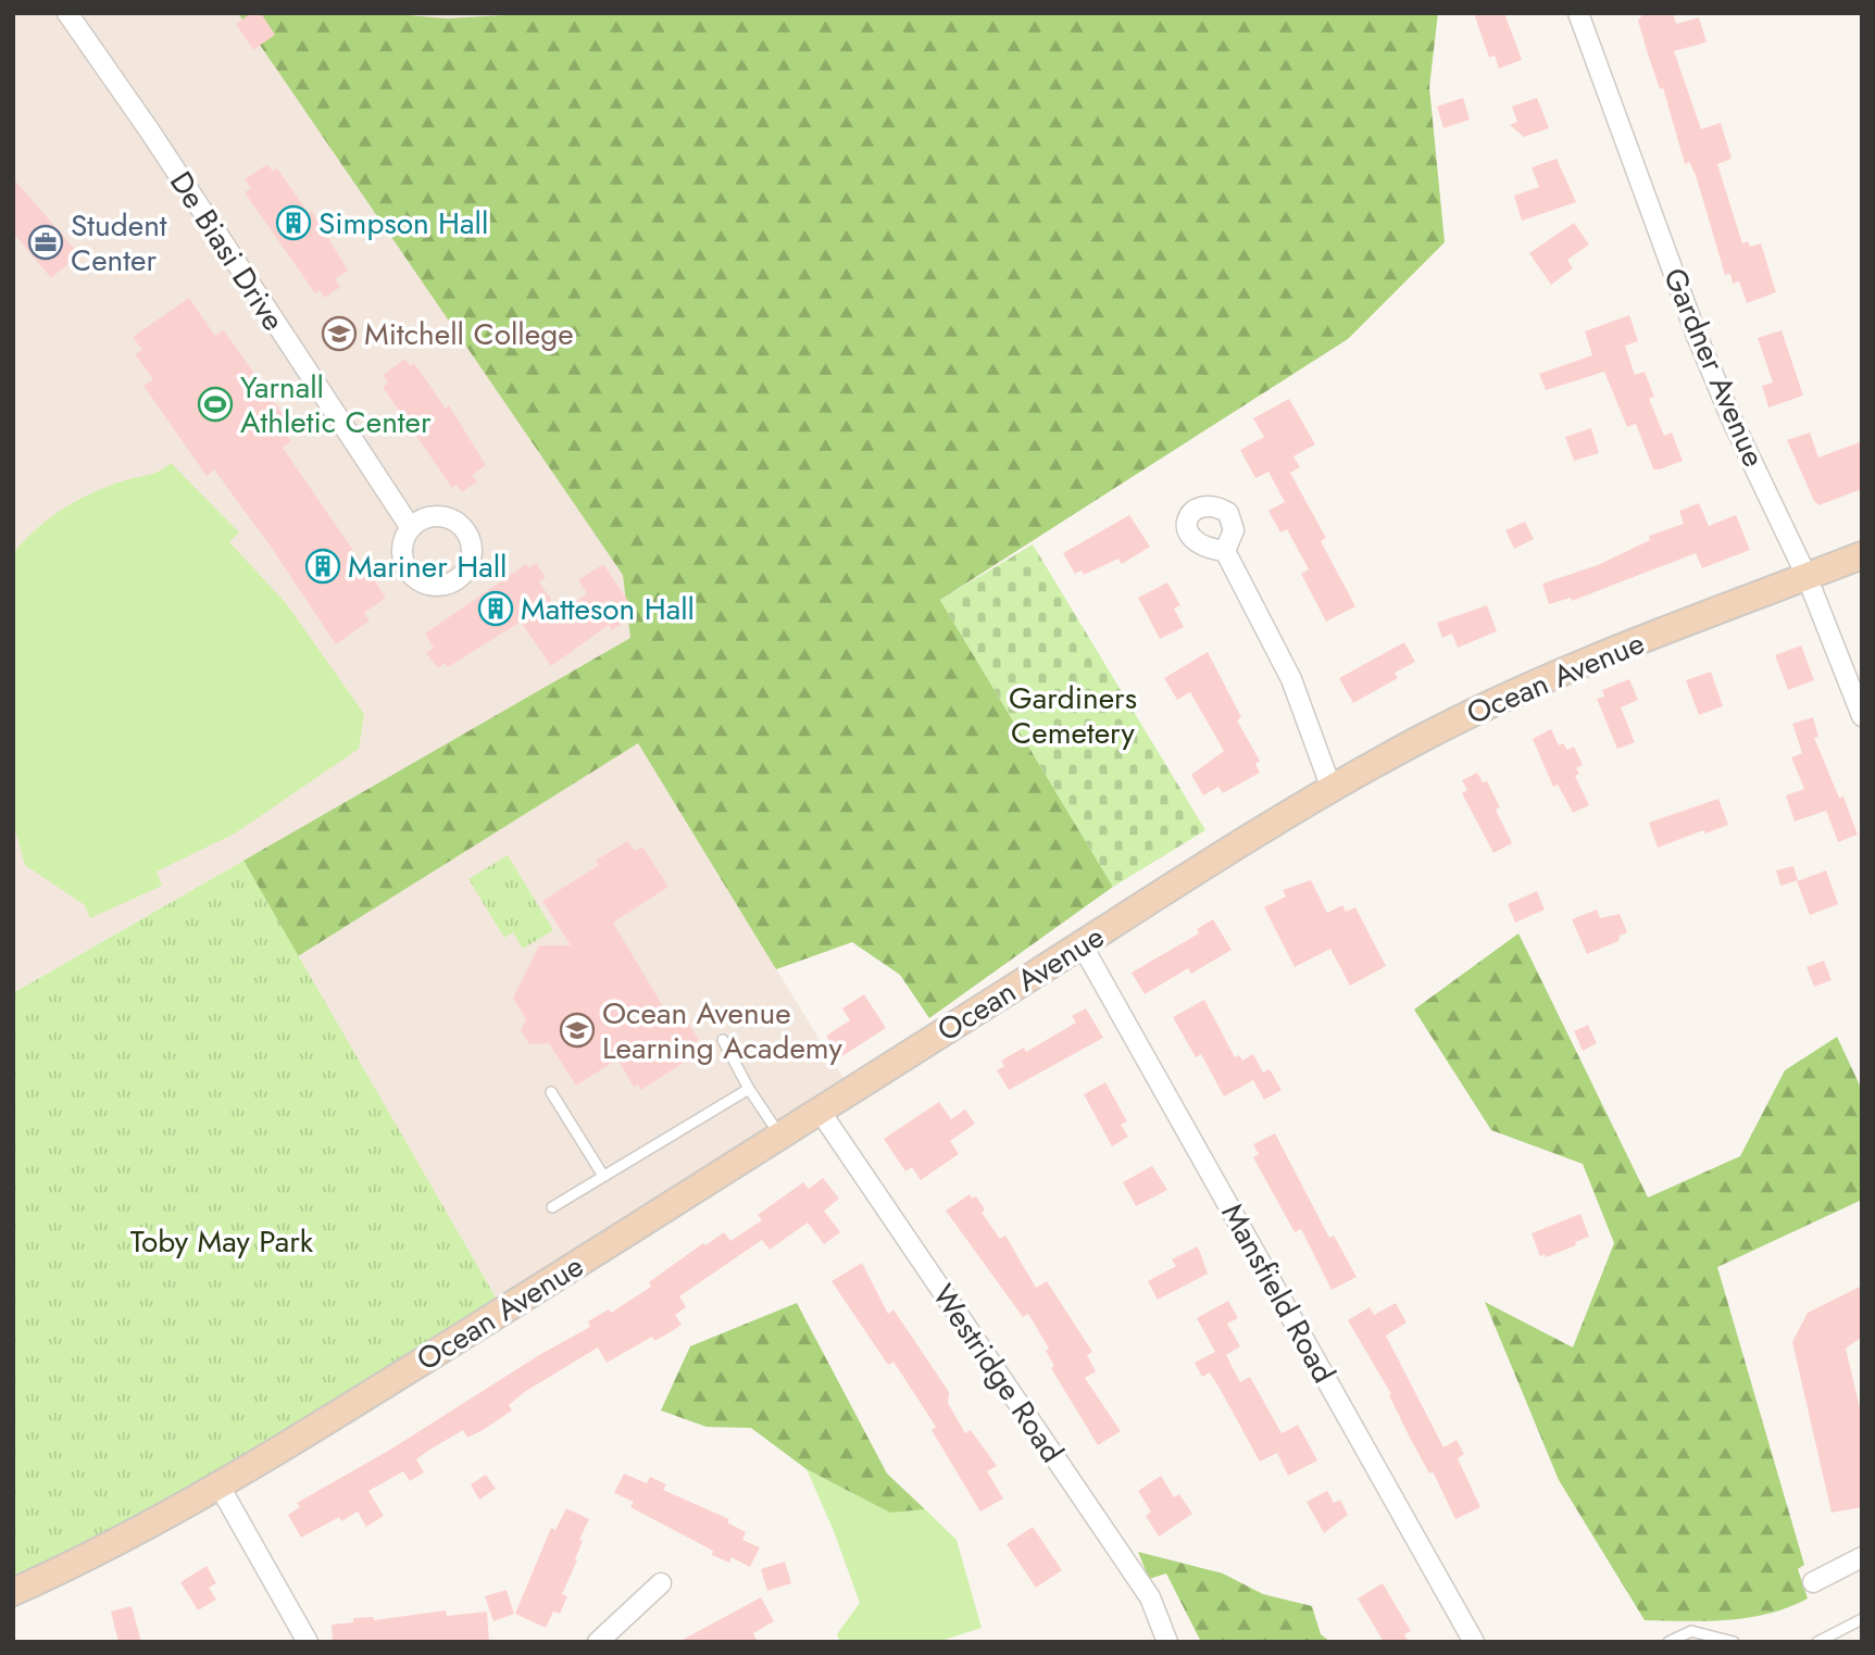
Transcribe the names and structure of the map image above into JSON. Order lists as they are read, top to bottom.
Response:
{
  "streets": {
    "main road": ["Ocean Avenue"],
    "street": [
      "De Biasi Drive",
      "Gardner Avenue",
      "Mansfield Road",
      "Westridge Road"
    ]
  },
  "crossings": [
    ["Gardner Avenue", "Ocean Avenue"],
    ["Ocean Avenue", "Mansfield Road"],
    ["Ocean Avenue", "Westridge Road"]
  ],
  "parks": ["Gardiners Cemetery", "Toby May Park"],
  "places": {
    "building": ["Simpson Hall", "Mariner Hall", "Matteson Hall"],
    "office": ["Student Center"],
    "school or university": ["Mitchell College", "Ocean Avenue Learning Academy"],
    "sports": ["Yarnall Athletic Center"]
  }
}
